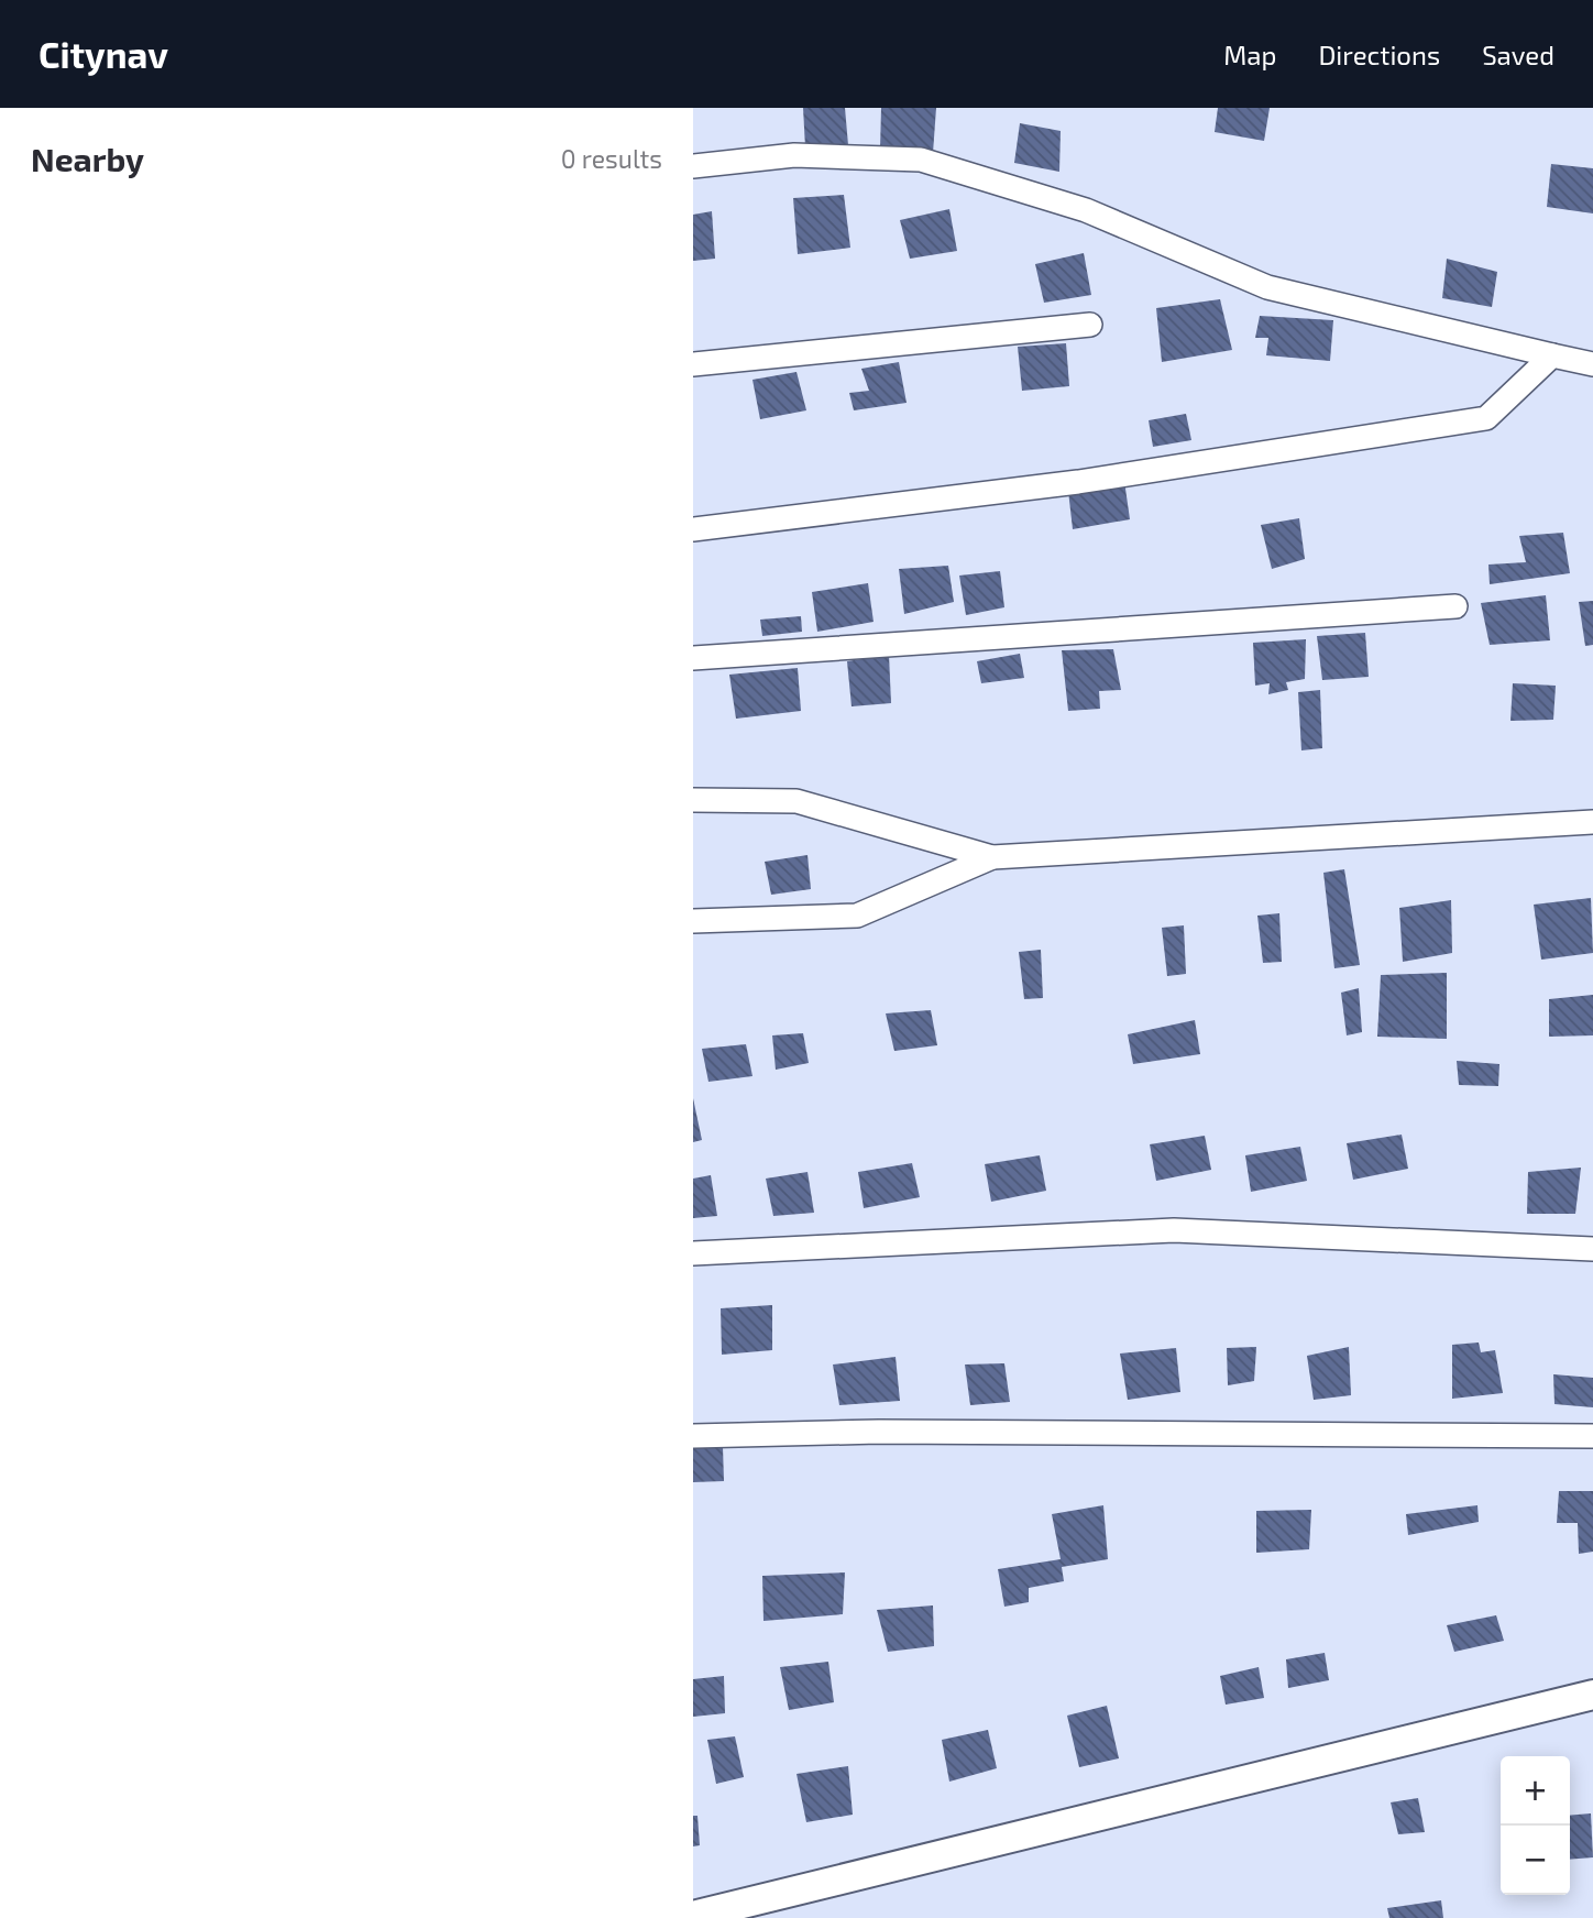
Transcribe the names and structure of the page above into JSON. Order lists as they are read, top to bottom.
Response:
{
  "page": {
    "header": "Citynav",
    "nav": ["Map", "Directions", "Saved"],
    "heading": ["Nearby", "0 results"],
    "map_buttons": ["+", "−"]
  }
}
